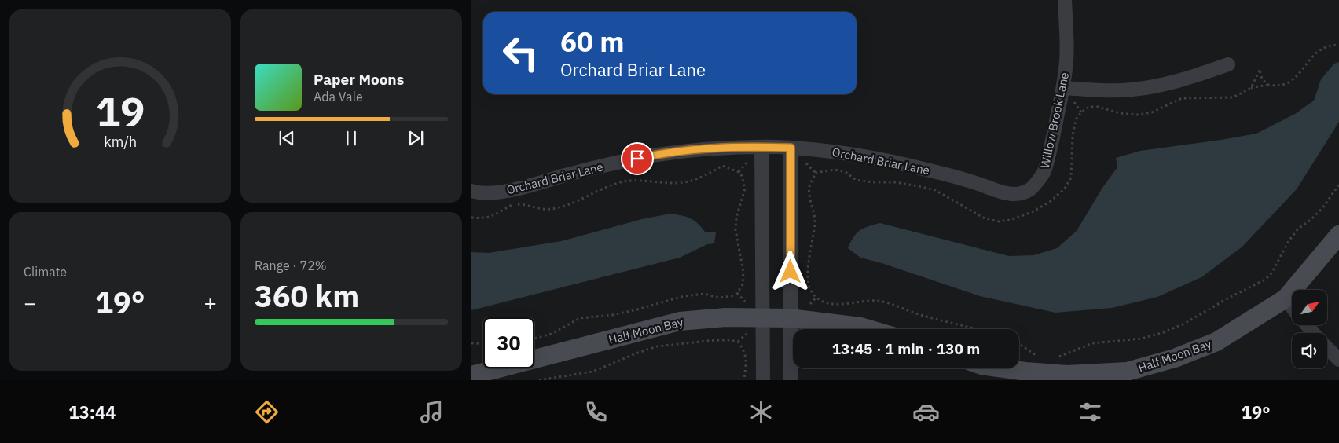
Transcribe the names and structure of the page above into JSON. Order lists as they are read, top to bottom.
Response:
{
  "streets": {
    "street": ["Willow Brook Lane", "Orchard Briar Lane", "Half Moon Bay"]
  },
  "crossings": [
    ["Willow Brook Lane", "Orchard Briar Lane"]
  ],
  "north": "top right",
  "page": {
    "turn": ["60 m", "Orchard Briar Lane"],
    "song": ["Paper Moons", "Ada Vale"],
    "tile": [
      "Climate",
      ["Range · 72%", "360 km"]
    ],
    "heat": ["−", "19°", "+"],
    "limit": "30",
    "trip": "13:45 · 1 min · 130 m",
    "tabs": ["13:44", "19°"],
    "gauge": ["19", "km/h"]
  }
}
